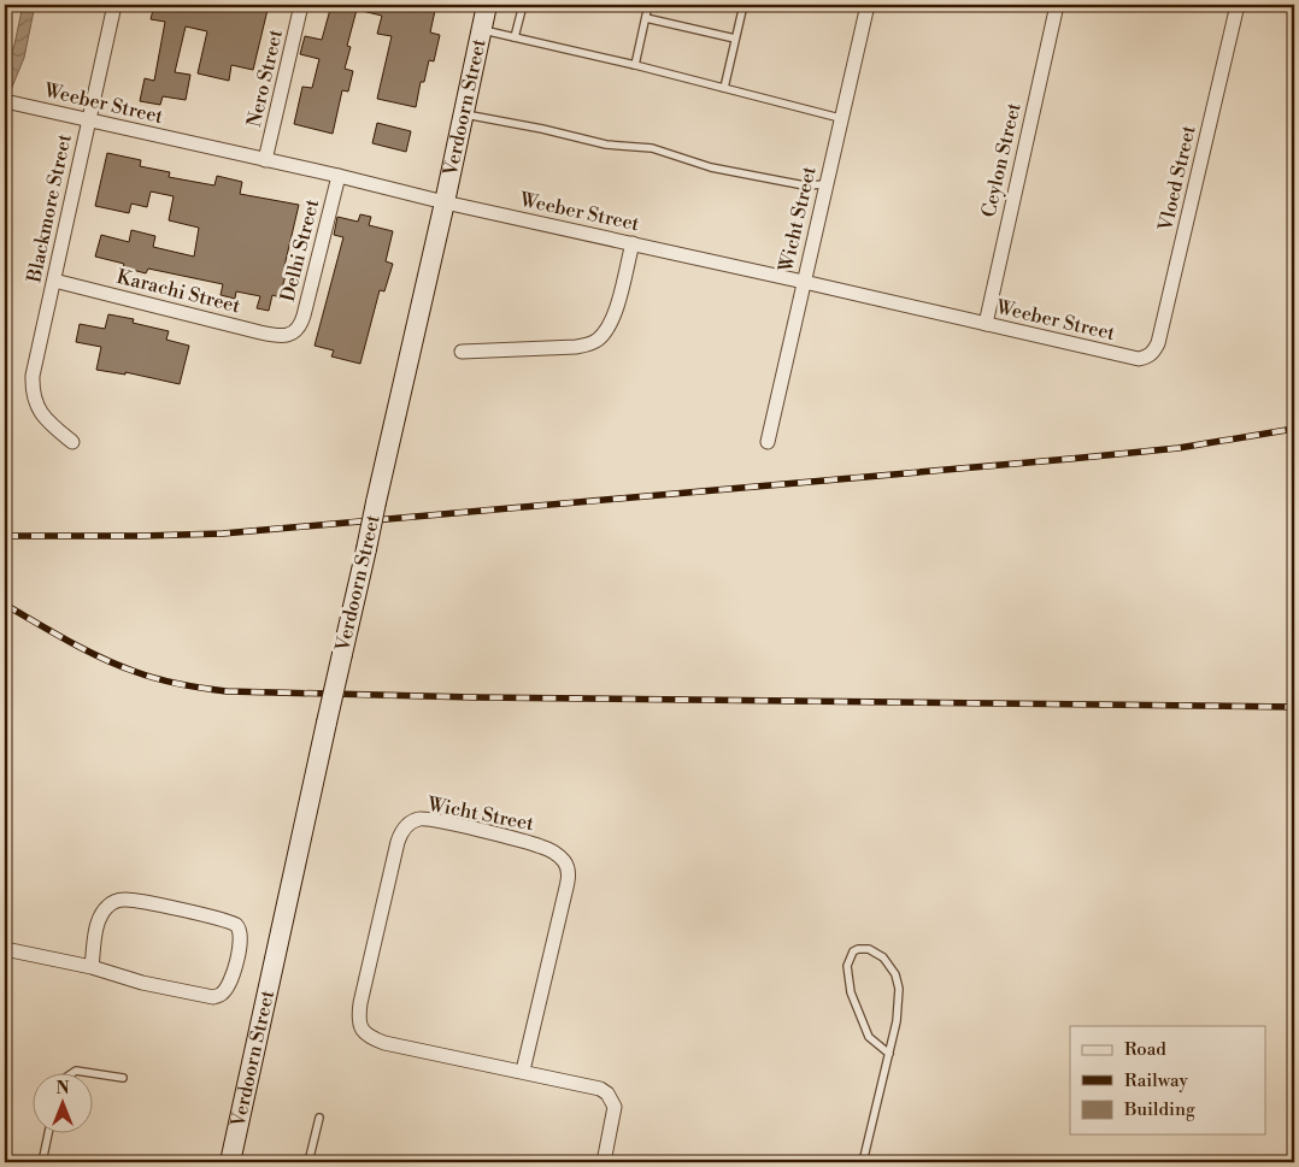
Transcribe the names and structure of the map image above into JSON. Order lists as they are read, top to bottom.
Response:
{
  "streets": {
    "street": [
      "Nero Street",
      "Weeber Street",
      "Verdoorn Street",
      "Ceylon Street",
      "Vloed Street",
      "Blackmore Street",
      "Wicht Street",
      "Delhi Street",
      "Karachi Street"
    ]
  },
  "crossings": [
    ["Nero Street", "Weeber Street"],
    ["Weeber Street", "Verdoorn Street"],
    ["Weeber Street", "Ceylon Street"],
    ["Weeber Street", "Vloed Street"],
    ["Weeber Street", "Blackmore Street"],
    ["Weeber Street", "Wicht Street"],
    ["Weeber Street", "Delhi Street"],
    ["Blackmore Street", "Karachi Street"],
    ["Delhi Street", "Karachi Street"]
  ],
  "legend": ["Road", "Railway", "Building"],
  "north": "top"
}
